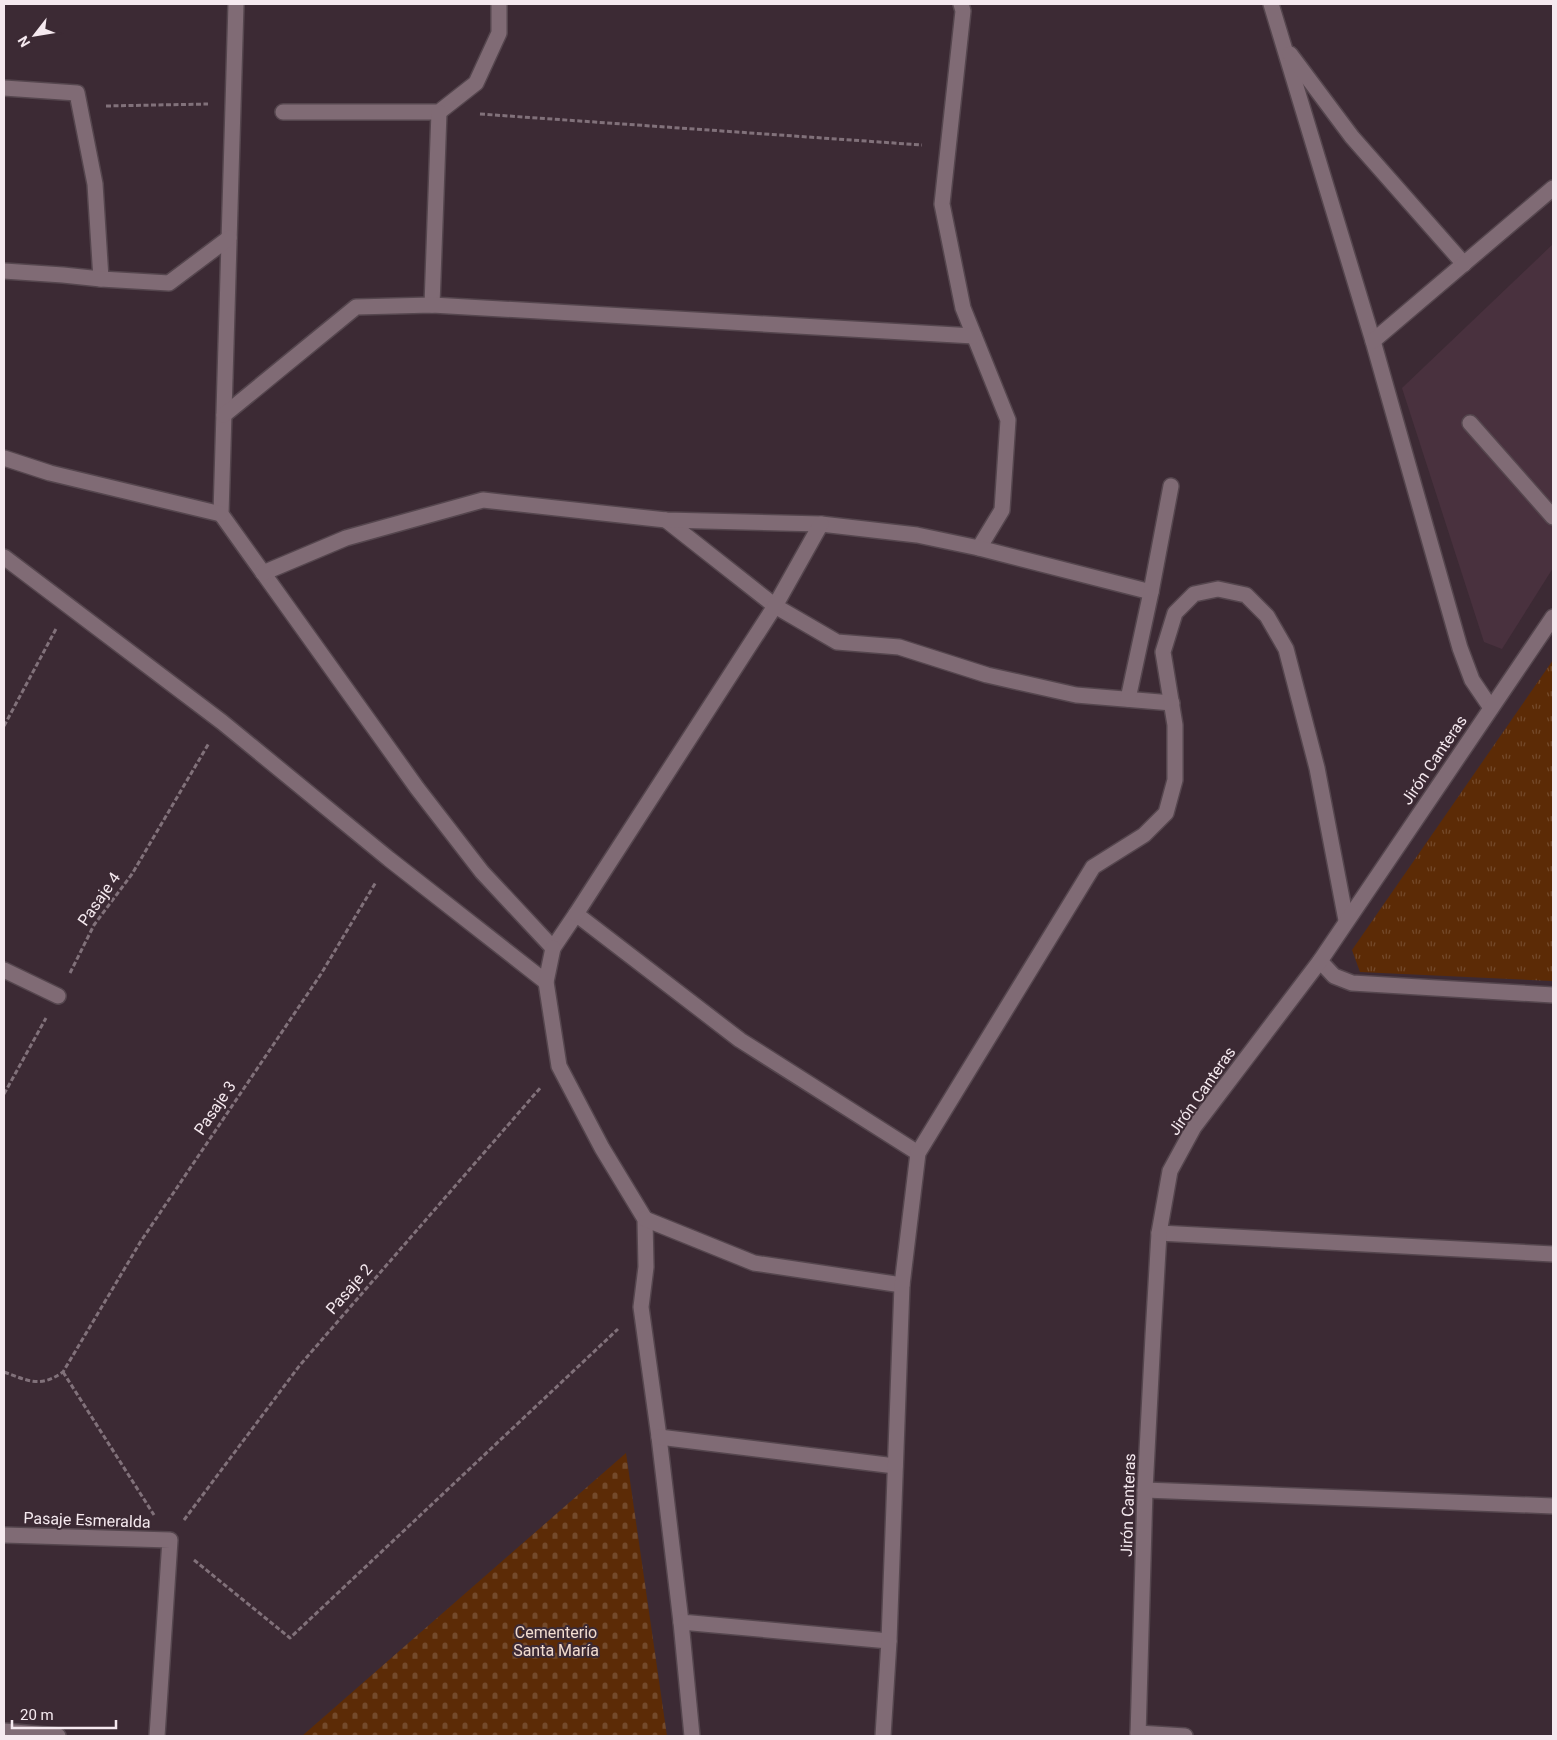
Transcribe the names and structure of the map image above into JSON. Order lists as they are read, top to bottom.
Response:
{
  "streets": {
    "street": ["Jirón Canteras", "Pasaje Esmeralda"],
    "path": ["Pasaje 4", "Pasaje 3", "Pasaje 2"]
  },
  "crossings": [
    ["Pasaje 2", "Pasaje Esmeralda"]
  ],
  "parks": ["Cementerio Santa María"],
  "scale_bar": "20 m",
  "north": "bottom left"
}
